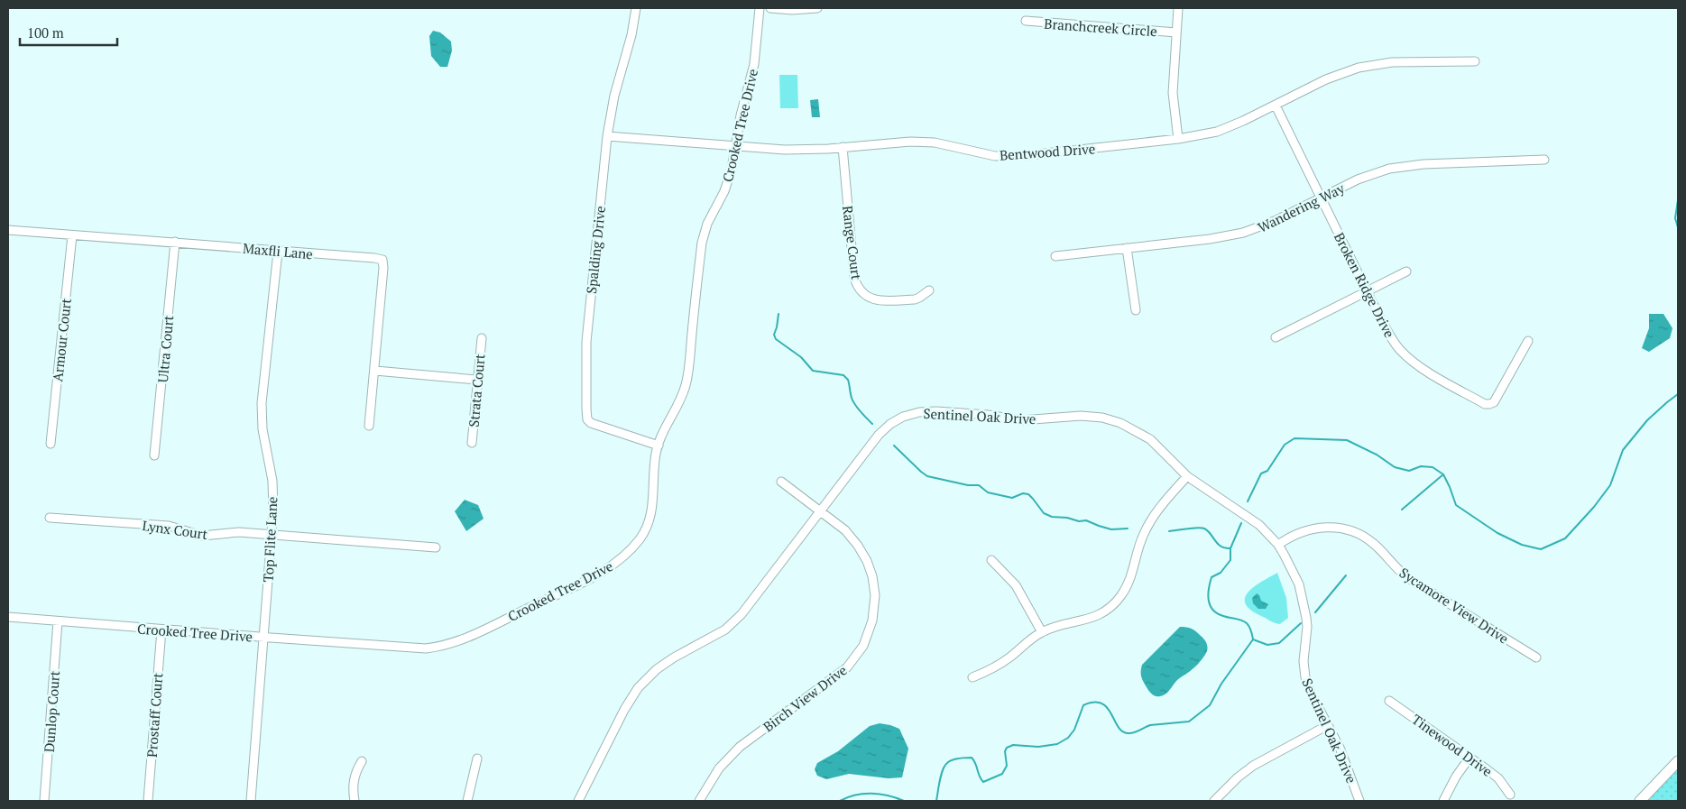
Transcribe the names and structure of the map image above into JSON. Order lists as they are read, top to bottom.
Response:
{
  "streets": {
    "street": [
      "Branchcreek Circle",
      "Crooked Tree Drive",
      "Bentwood Drive",
      "Wandering Way",
      "Range Court",
      "Spalding Drive",
      "Maxfli Lane",
      "Broken Ridge Drive",
      "Armour Court",
      "Ultra Court",
      "Strata Court",
      "Sentinel Oak Drive",
      "Lynx Court",
      "Top Flite Lane",
      "Sycamore View Drive",
      "Birch View Drive",
      "Dunlop Court",
      "Prostaff Court",
      "Tinewood Drive"
    ]
  },
  "crossings": [
    ["Crooked Tree Drive", "Bentwood Drive"],
    ["Crooked Tree Drive", "Spalding Drive"],
    ["Crooked Tree Drive", "Top Flite Lane"],
    ["Crooked Tree Drive", "Dunlop Court"],
    ["Crooked Tree Drive", "Prostaff Court"],
    ["Bentwood Drive", "Range Court"],
    ["Bentwood Drive", "Spalding Drive"],
    ["Bentwood Drive", "Broken Ridge Drive"],
    ["Wandering Way", "Broken Ridge Drive"],
    ["Maxfli Lane", "Armour Court"],
    ["Maxfli Lane", "Ultra Court"],
    ["Maxfli Lane", "Top Flite Lane"],
    ["Sentinel Oak Drive", "Sycamore View Drive"],
    ["Sentinel Oak Drive", "Birch View Drive"],
    ["Lynx Court", "Top Flite Lane"]
  ],
  "scale_bar": "100 m"
}
